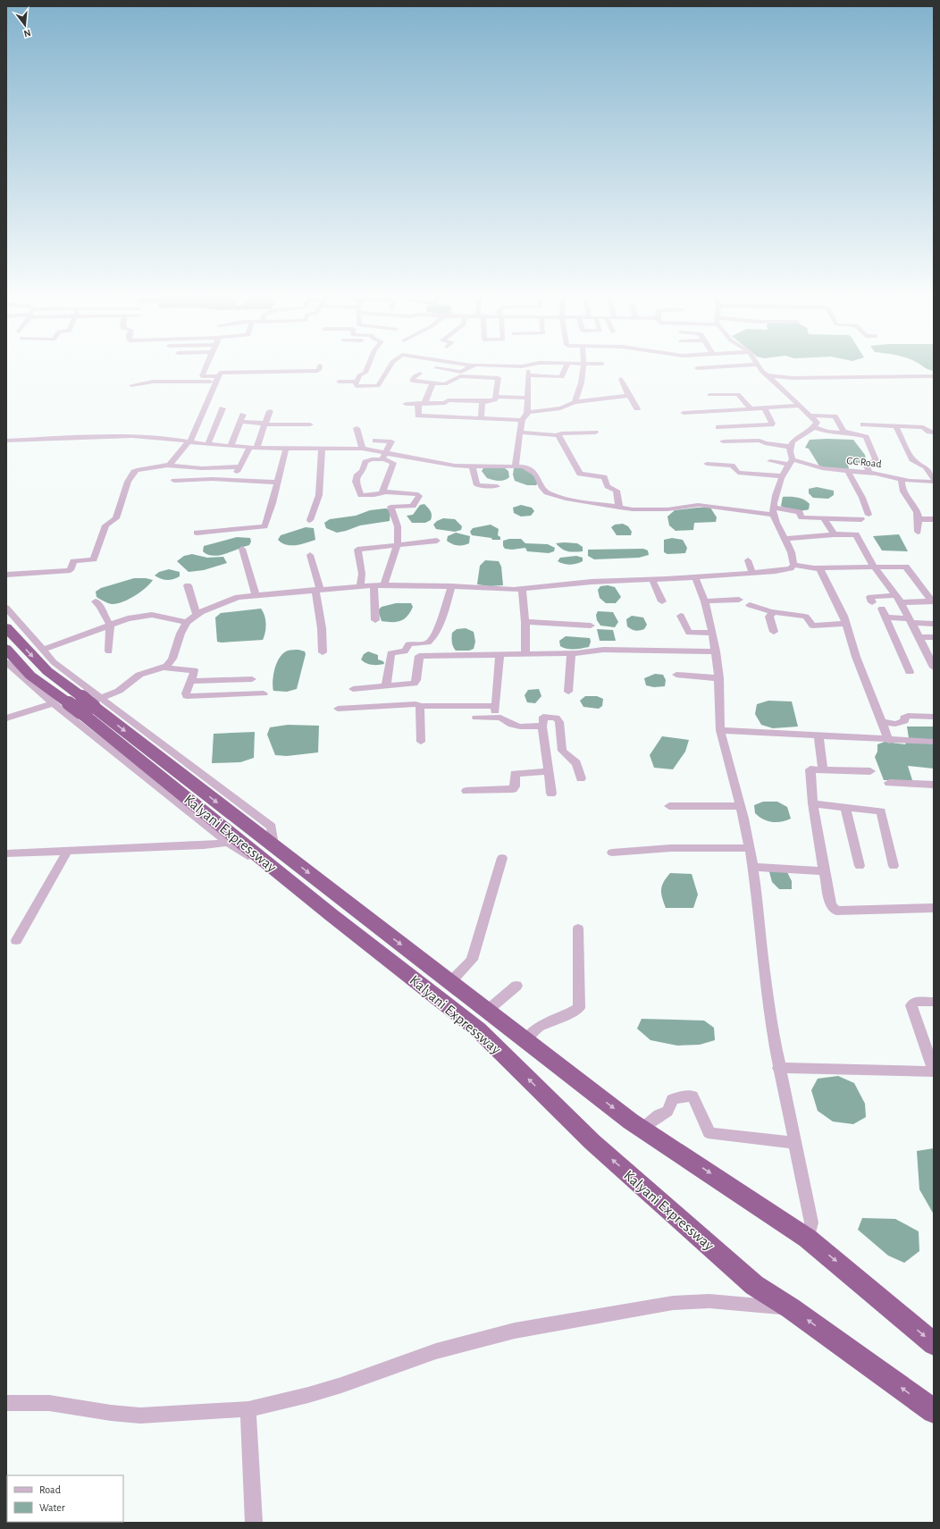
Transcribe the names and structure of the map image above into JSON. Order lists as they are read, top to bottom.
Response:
{
  "streets": {
    "highway": ["Kalyani Expressway"],
    "street": ["GC Road"]
  },
  "legend": ["Road", "Water"],
  "north": "bottom"
}
